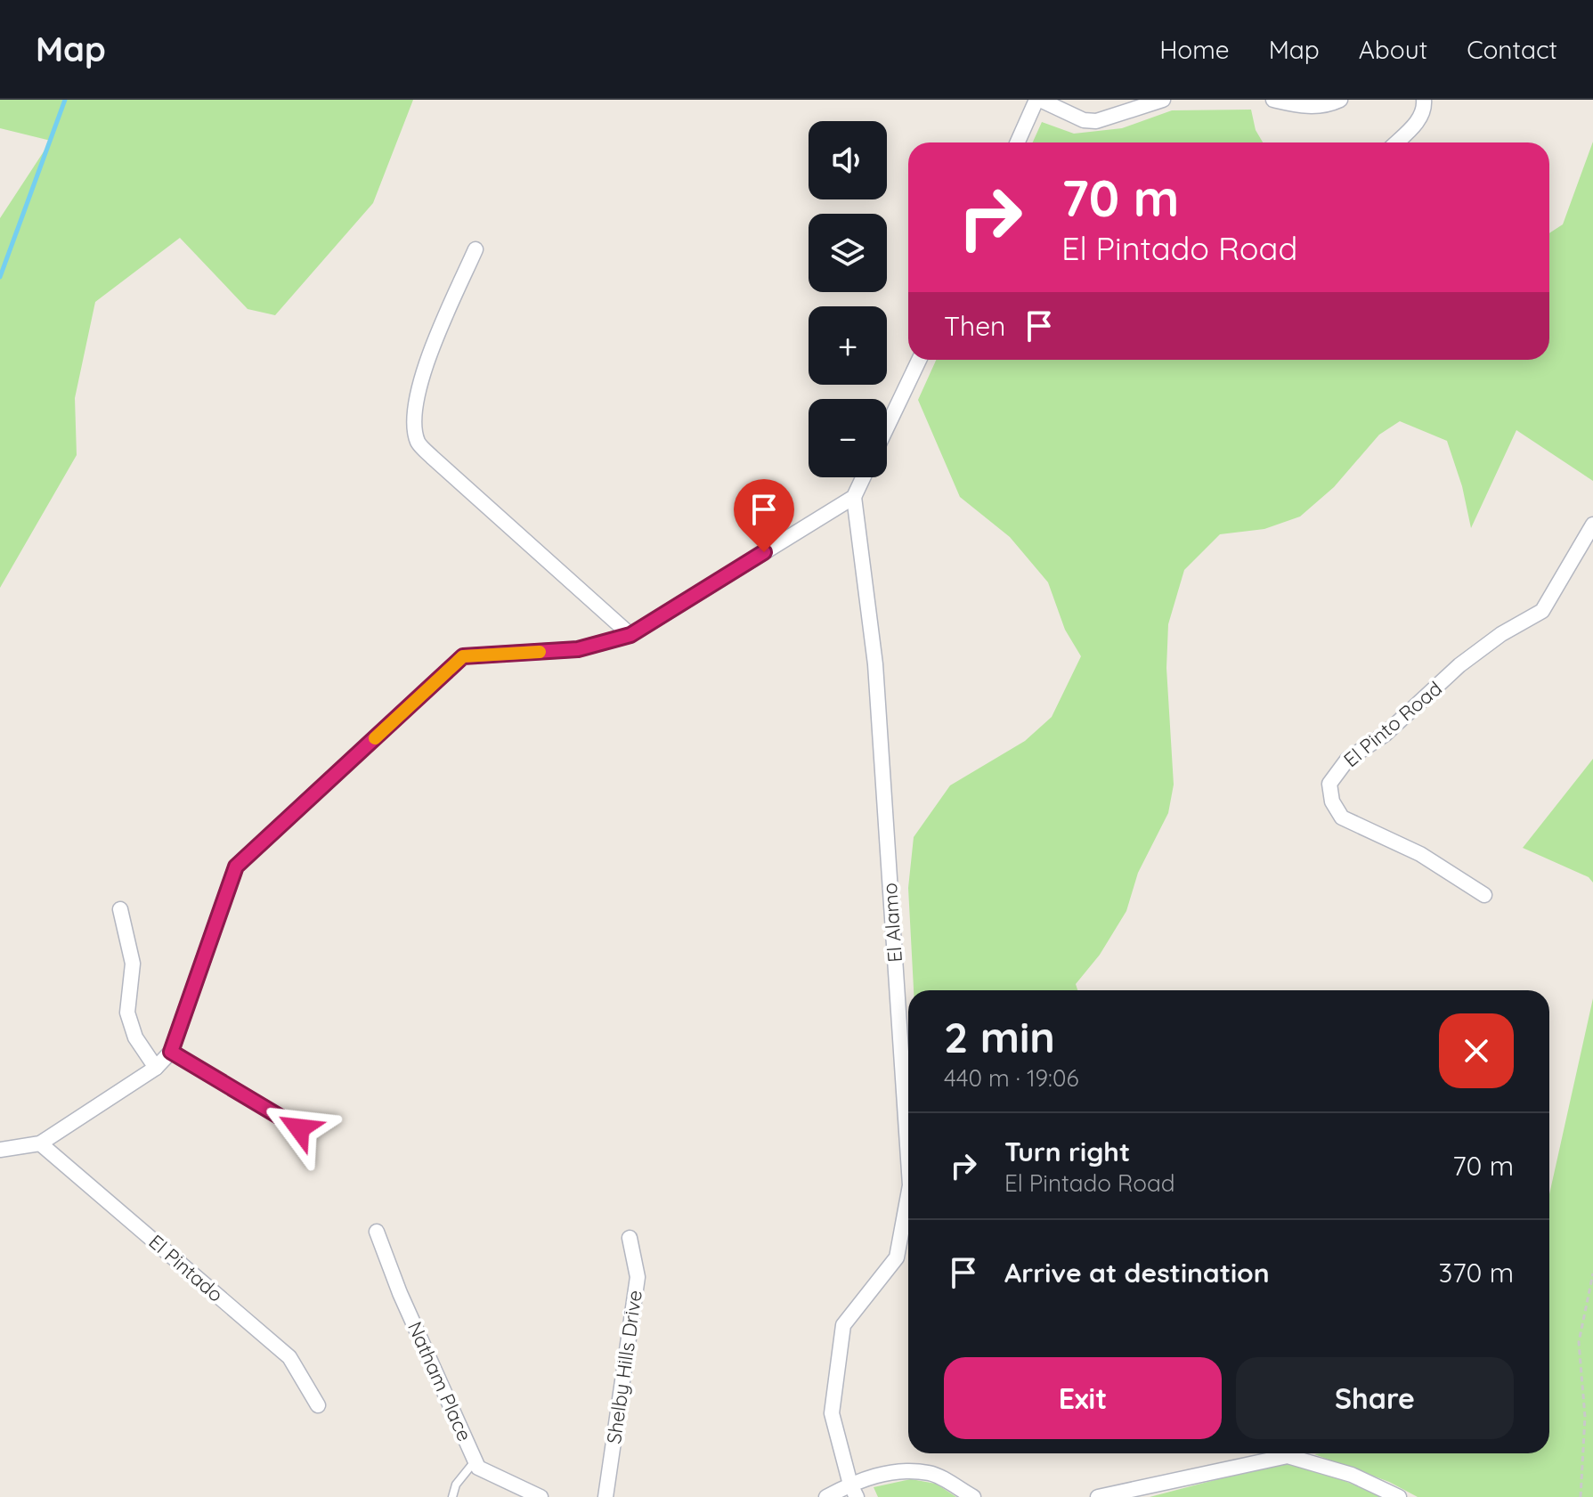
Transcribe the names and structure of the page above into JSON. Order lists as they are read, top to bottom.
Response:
{
  "streets": {
    "street": [
      "El Pinto Road",
      "El Alamo",
      "El Pintado",
      "Shelby Hills Drive",
      "Natham Place"
    ]
  },
  "page": {
    "header": "Map",
    "nav": [
      "Home",
      "Map",
      "About",
      "Contact"
    ],
    "map_buttons": ["+", "−"],
    "turn": ["70 m", "El Pintado Road"],
    "then": "Then",
    "heading": ["2 min", "440 m · 19:06"],
    "list": [
      {
        "name": "Turn right",
        "note": "El Pintado Road",
        "value": "70 m"
      },
      {
        "name": "Arrive at destination",
        "value": "370 m"
      }
    ],
    "buttons": ["Exit", "Share"]
  }
}
